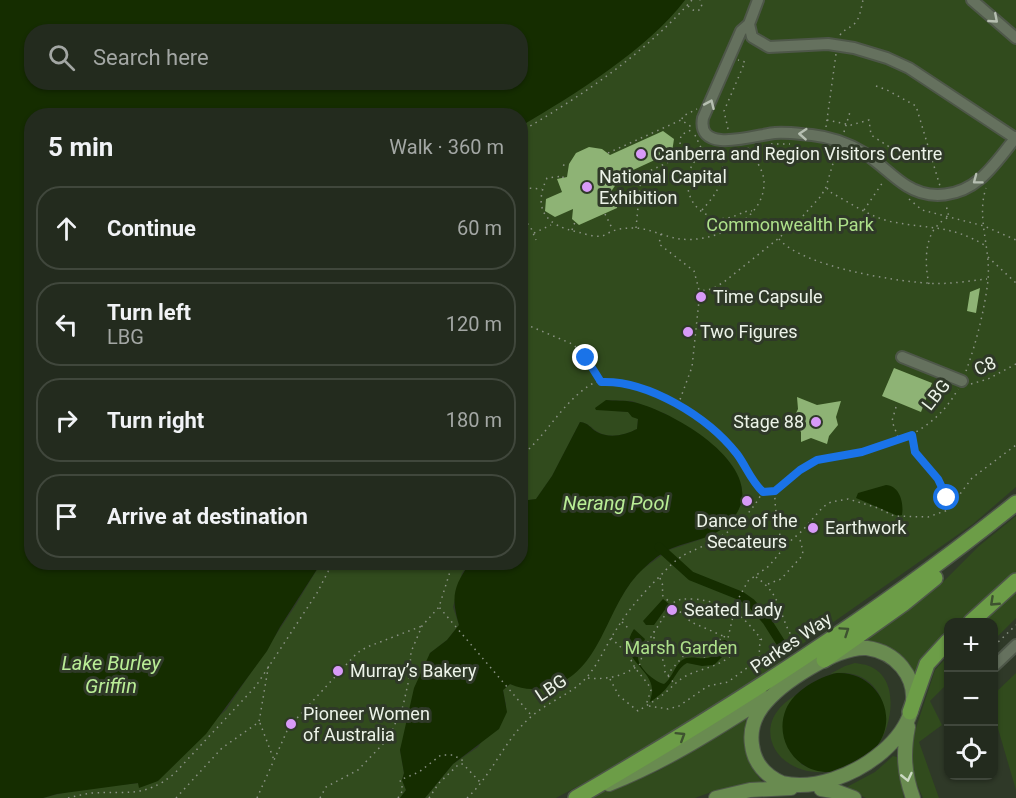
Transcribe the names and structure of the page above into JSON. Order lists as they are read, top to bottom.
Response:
{
  "streets": {
    "highway": ["Parkes Way"],
    "path": ["C8", "LBG"]
  },
  "crossings": [
    ["C8", "LBG"]
  ],
  "water": ["Nerang Pool", "Lake Burley Griffin"],
  "parks": ["Commonwealth Park", "Marsh Garden"],
  "places": [
    "Canberra and Region Visitors Centre",
    "National Capital Exhibition",
    "Time Capsule",
    "Two Figures",
    "Stage 88",
    "Dance of the Secateurs",
    "Earthwork",
    "Seated Lady",
    "Murray’s Bakery",
    "Pioneer Women of Australia"
  ],
  "page": {
    "search": "Search here",
    "heading": ["5 min", "Walk · 360 m"],
    "list": [
      ["Continue", "60 m"],
      ["Turn left", "LBG", "120 m"],
      ["Turn right", "180 m"],
      "Arrive at destination"
    ],
    "map_buttons": ["+", "−"]
  }
}
